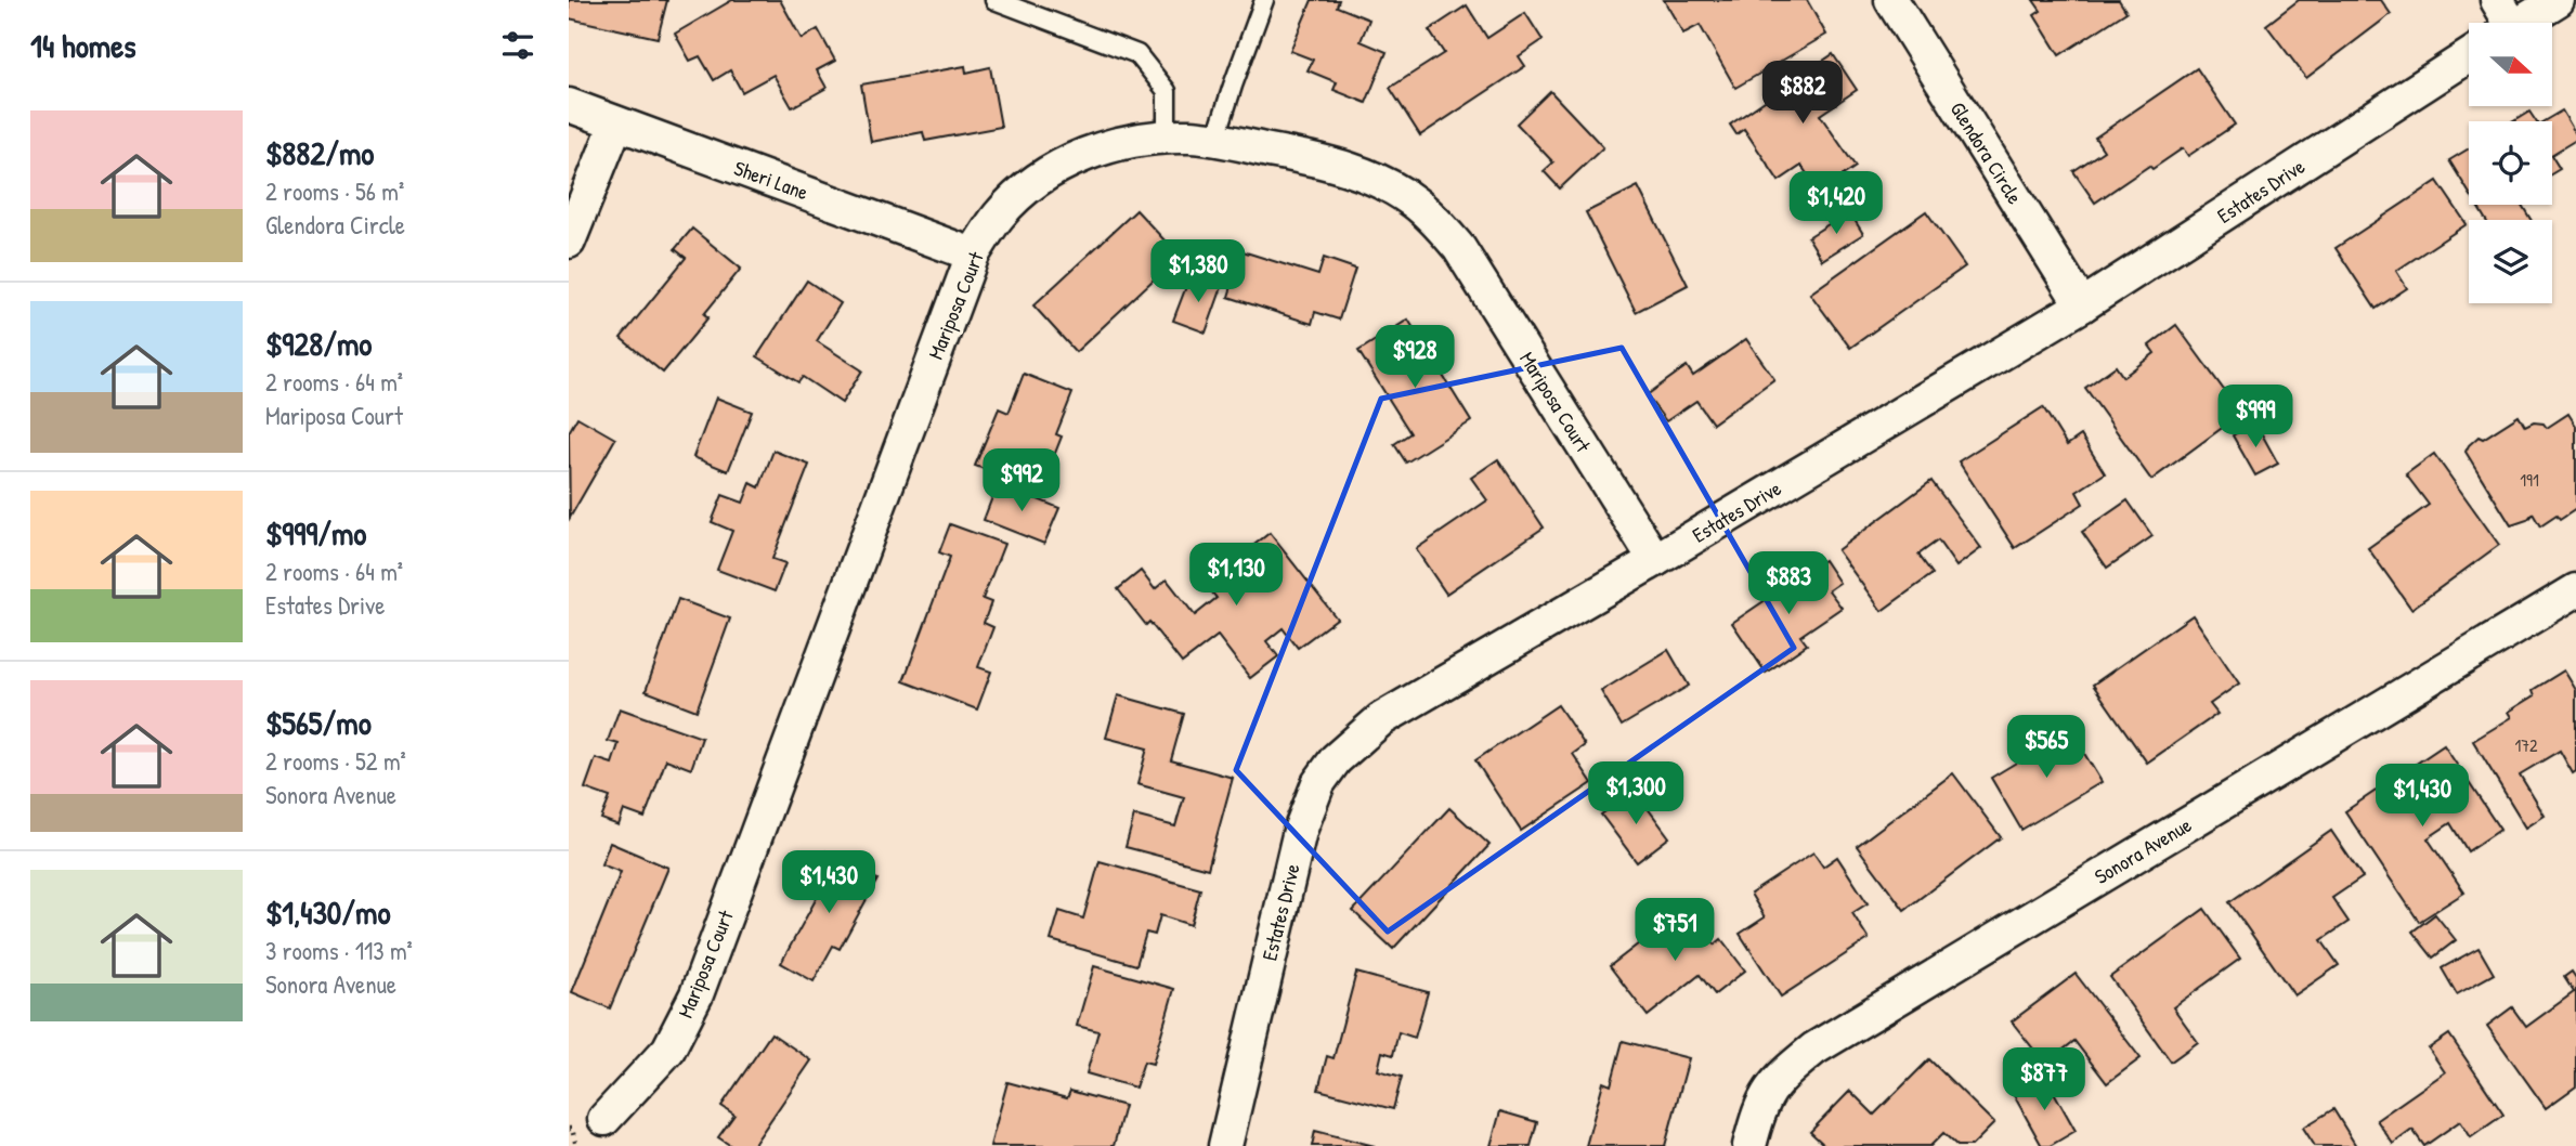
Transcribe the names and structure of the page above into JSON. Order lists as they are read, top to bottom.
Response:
{
  "streets": {
    "street": [
      "Glendora Circle",
      "Sheri Lane",
      "Estates Drive",
      "Mariposa Court",
      "Sonora Avenue"
    ]
  },
  "crossings": [
    ["Glendora Circle", "Estates Drive"],
    ["Sheri Lane", "Mariposa Court"],
    ["Estates Drive", "Mariposa Court"]
  ],
  "house_numbers": ["191", "172"],
  "north": "right",
  "page": {
    "heading": "14 homes",
    "price": [
      "$882",
      "$1,420",
      "$1,380",
      "$928",
      "$999",
      "$992",
      "$1,130",
      "$883",
      "$565",
      "$1,300",
      "$1,430",
      "$1,430",
      "$751",
      "$877"
    ],
    "list": [
      {
        "name": "$882/mo",
        "note": "2 rooms · 56 m² · Glendora Circle"
      },
      {
        "name": "$928/mo",
        "note": "2 rooms · 64 m² · Mariposa Court"
      },
      {
        "name": "$999/mo",
        "note": "2 rooms · 64 m² · Estates Drive"
      },
      {
        "name": "$565/mo",
        "note": "2 rooms · 52 m² · Sonora Avenue"
      },
      {
        "name": "$1,430/mo",
        "note": "3 rooms · 113 m² · Sonora Avenue"
      }
    ]
  }
}
